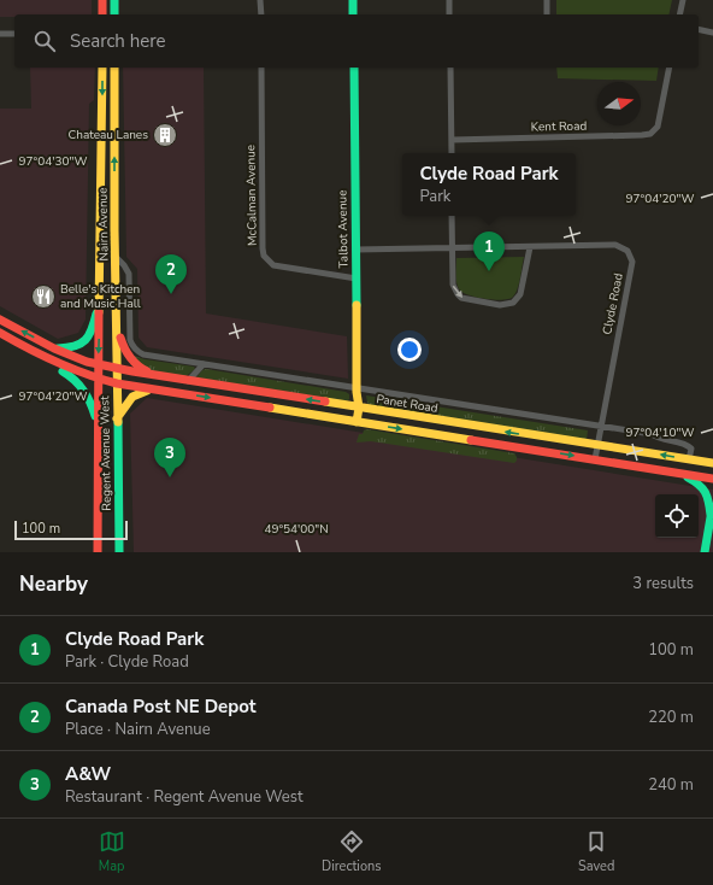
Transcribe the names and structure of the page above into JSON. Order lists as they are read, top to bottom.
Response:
{
  "streets": {
    "street": [
      "Kent Road",
      "McCalman Avenue",
      "Nairn Avenue",
      "Talbot Avenue",
      "Clyde Road",
      "Panet Road",
      "Regent Avenue West"
    ]
  },
  "crossings": [
    ["McCalman Avenue", "Talbot Avenue"],
    ["Nairn Avenue", "Panet Road"],
    ["Nairn Avenue", "Regent Avenue West"],
    ["Talbot Avenue", "Clyde Road"],
    ["Talbot Avenue", "Panet Road"],
    ["Clyde Road", "Panet Road"]
  ],
  "places": {
    "building": ["Chateau Lanes"],
    "restaurant": ["Belle's Kitchen and Music Hall"]
  },
  "scale_bar": "100 m",
  "north": "right",
  "page": {
    "search": "Search here",
    "popup": ["Clyde Road Park", "Park"],
    "pins": ["1", "2", "3"],
    "scale": "100 m",
    "heading": ["Nearby", "3 results"],
    "list": [
      {
        "mark": "1",
        "name": "Clyde Road Park",
        "note": "Park · Clyde Road",
        "value": "100 m"
      },
      {
        "mark": "2",
        "name": "Canada Post NE Depot",
        "note": "Place · Nairn Avenue",
        "value": "220 m"
      },
      {
        "mark": "3",
        "name": "A&W",
        "note": "Restaurant · Regent Avenue West",
        "value": "240 m"
      }
    ],
    "nav": ["Map", "Directions", "Saved"]
  },
  "coordinates": [
    "97°04'30\"W",
    "97°04'20\"W",
    "97°04'10\"W",
    "49°54'00\"N"
  ]
}
